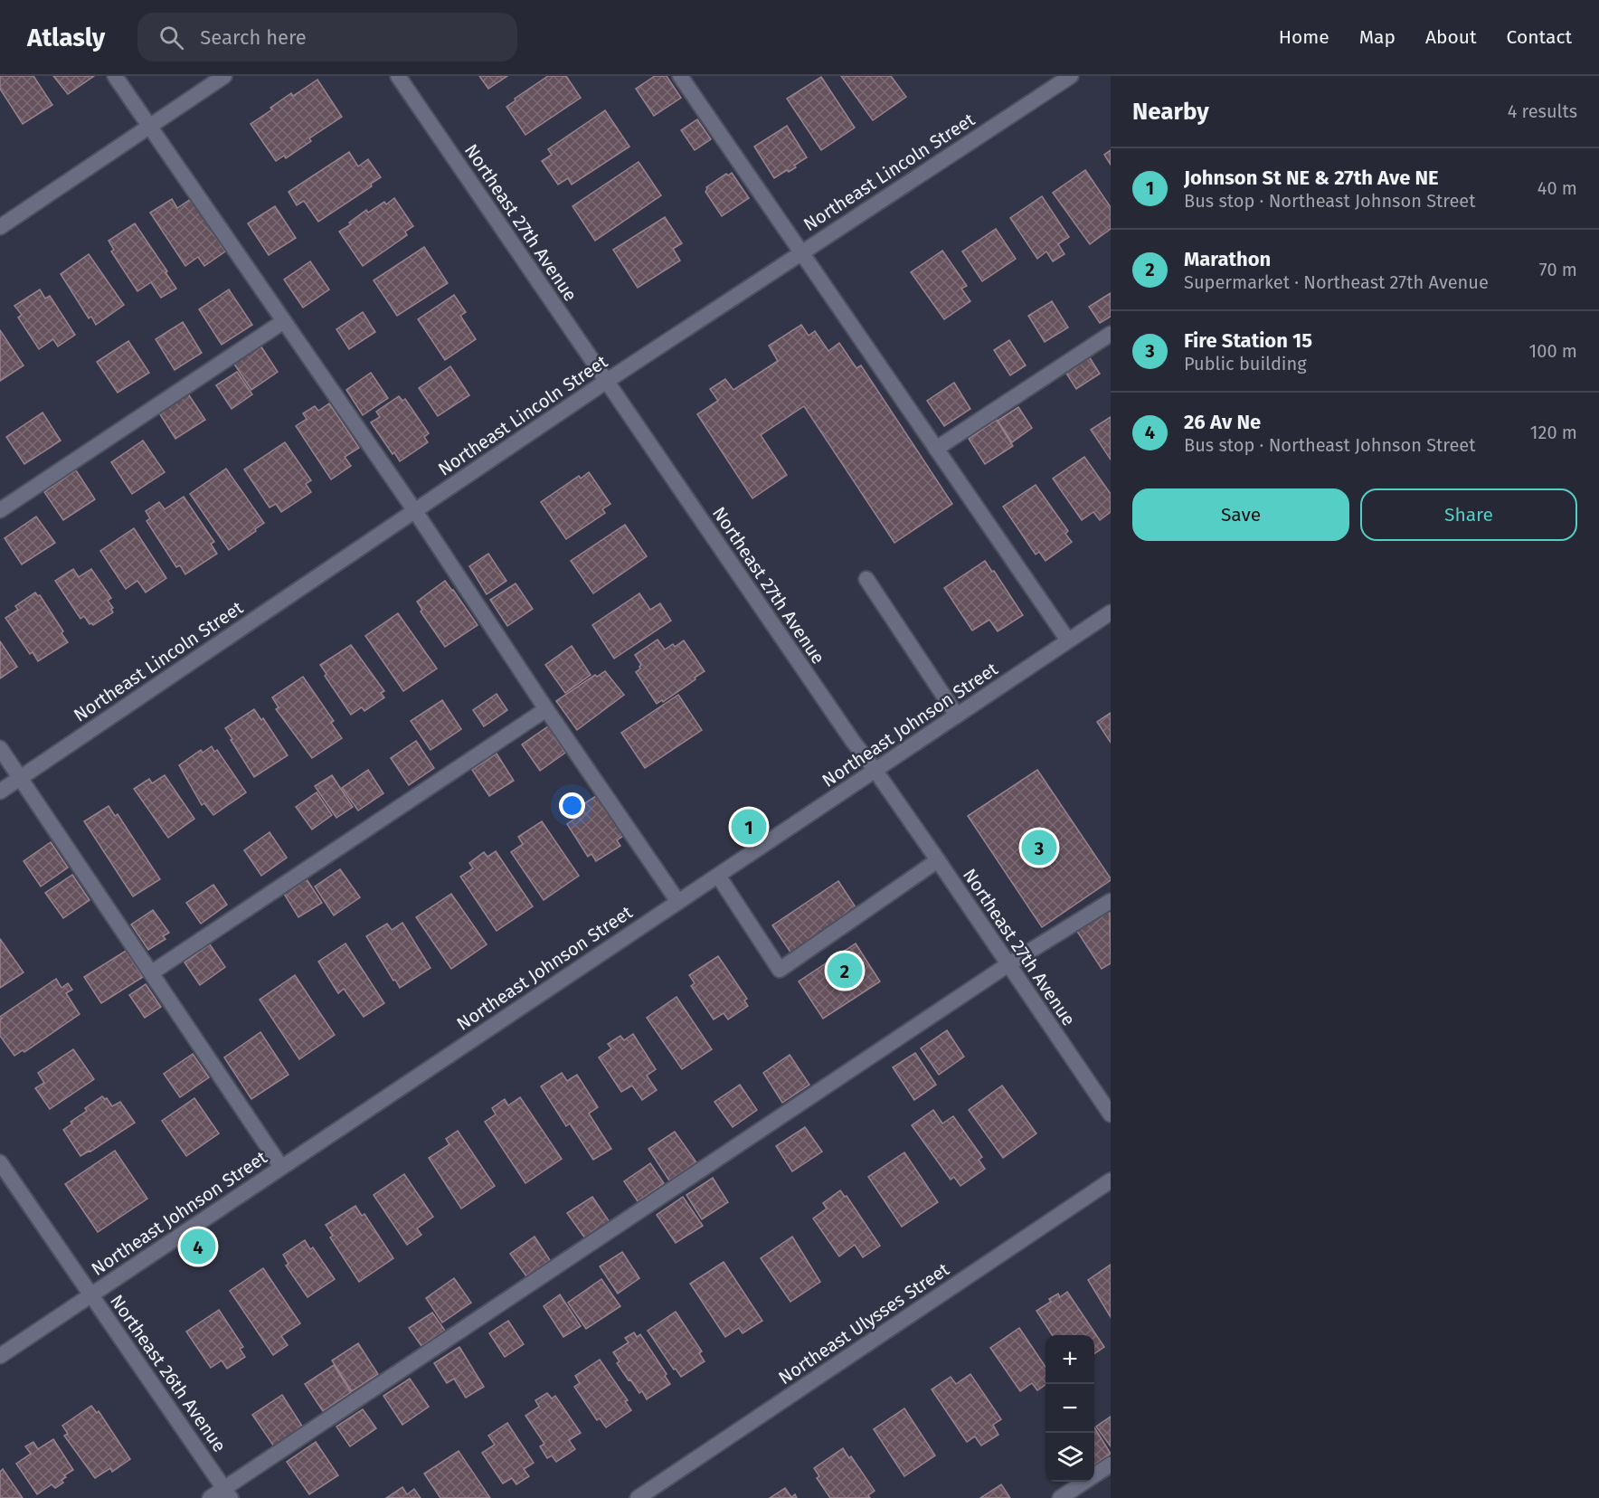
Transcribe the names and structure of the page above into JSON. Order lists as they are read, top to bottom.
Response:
{
  "streets": {
    "street": [
      "Northeast Lincoln Street",
      "Northeast 27th Avenue",
      "Northeast Johnson Street",
      "Northeast Ulysses Street",
      "Northeast 26th Avenue"
    ]
  },
  "crossings": [
    ["Northeast Lincoln Street", "Northeast 27th Avenue"],
    ["Northeast 27th Avenue", "Northeast Johnson Street"],
    ["Northeast Johnson Street", "Northeast 26th Avenue"]
  ],
  "page": {
    "header": "Atlasly",
    "search": "Search here",
    "nav": [
      "Home",
      "Map",
      "About",
      "Contact"
    ],
    "heading": ["Nearby", "4 results"],
    "list": [
      {
        "mark": "1",
        "name": "Johnson St NE & 27th Ave NE",
        "note": "Bus stop · Northeast Johnson Street",
        "value": "40 m"
      },
      {
        "mark": "2",
        "name": "Marathon",
        "note": "Supermarket · Northeast 27th Avenue",
        "value": "70 m"
      },
      {
        "mark": "3",
        "name": "Fire Station 15",
        "note": "Public building",
        "value": "100 m"
      },
      {
        "mark": "4",
        "name": "26 Av Ne",
        "note": "Bus stop · Northeast Johnson Street",
        "value": "120 m"
      }
    ],
    "buttons": ["Save", "Share"],
    "pins": [
      "1",
      "3",
      "2",
      "4"
    ],
    "map_buttons": ["+", "−"]
  }
}
